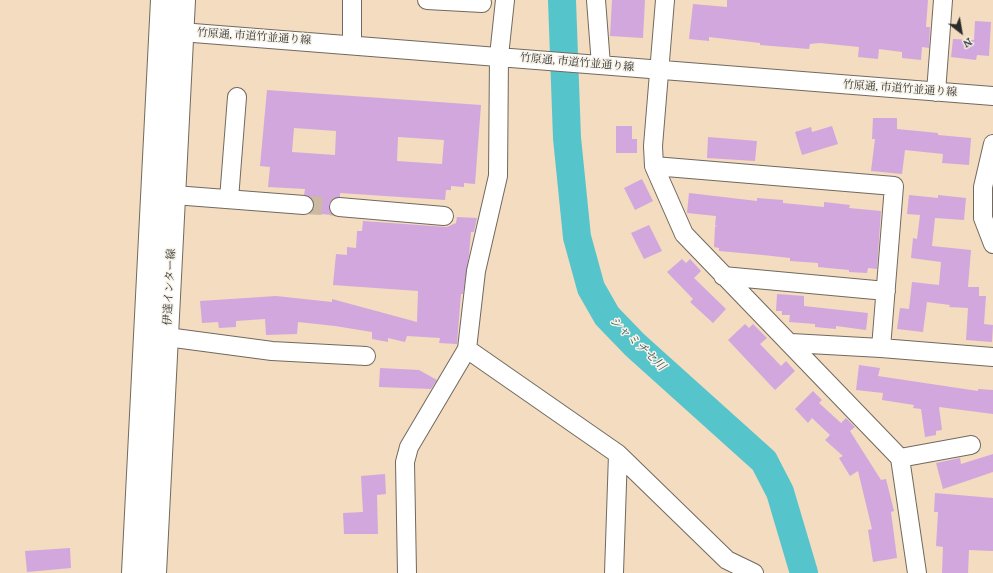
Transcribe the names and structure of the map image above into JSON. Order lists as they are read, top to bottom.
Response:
{
  "streets": {
    "main road": ["伊達インター線"],
    "street": ["竹原通, 市道竹並通り線"]
  },
  "crossings": [
    ["竹原通, 市道竹並通り線", "伊達インター線"]
  ],
  "water": ["シャミチセ川"],
  "north": "bottom right"
}
